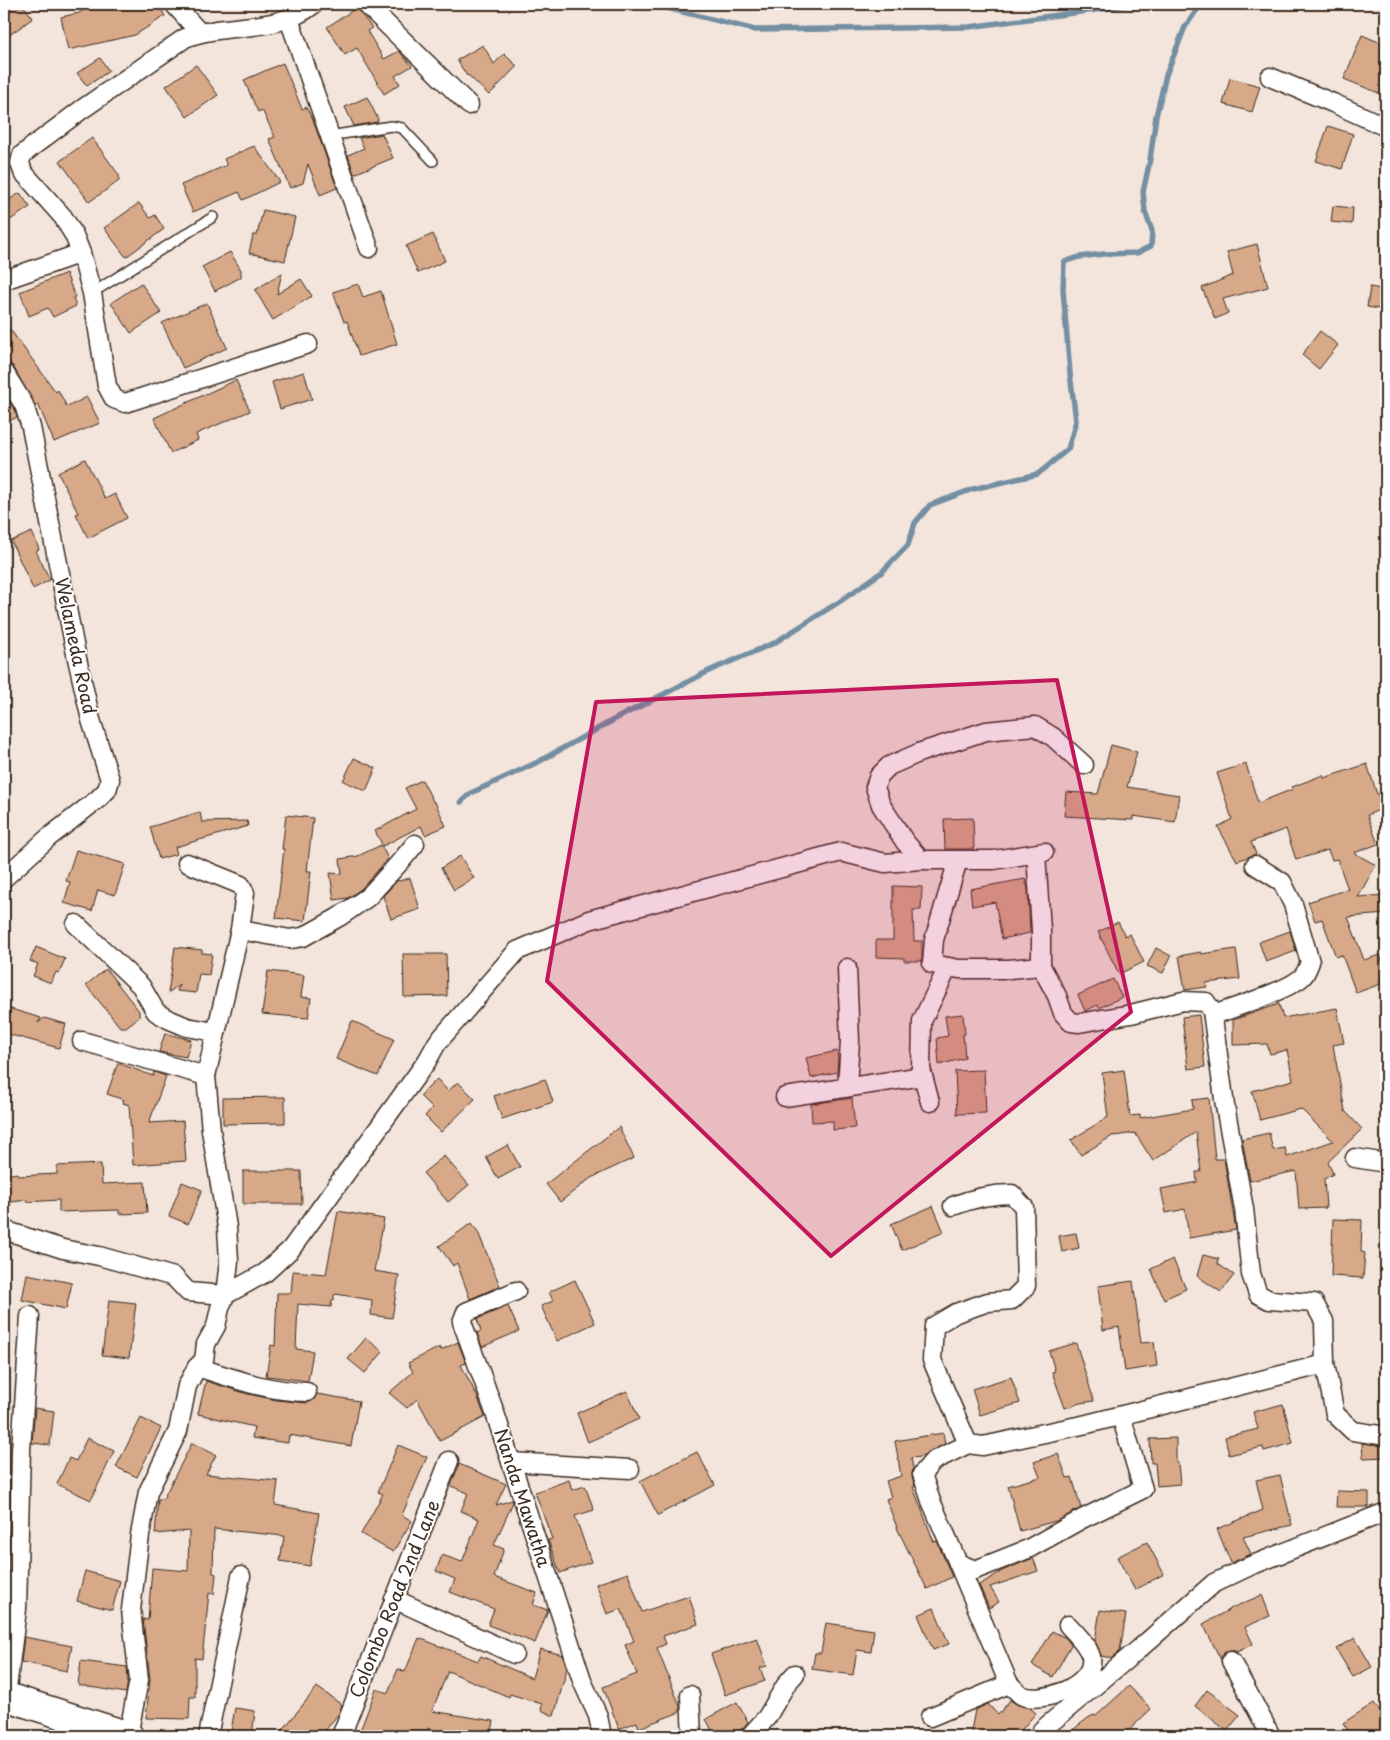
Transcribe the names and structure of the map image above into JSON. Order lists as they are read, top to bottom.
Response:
{
  "streets": {
    "street": ["Welameda Road", "Nanda Mawatha", "Colombo Road 2nd Lane"]
  }
}
